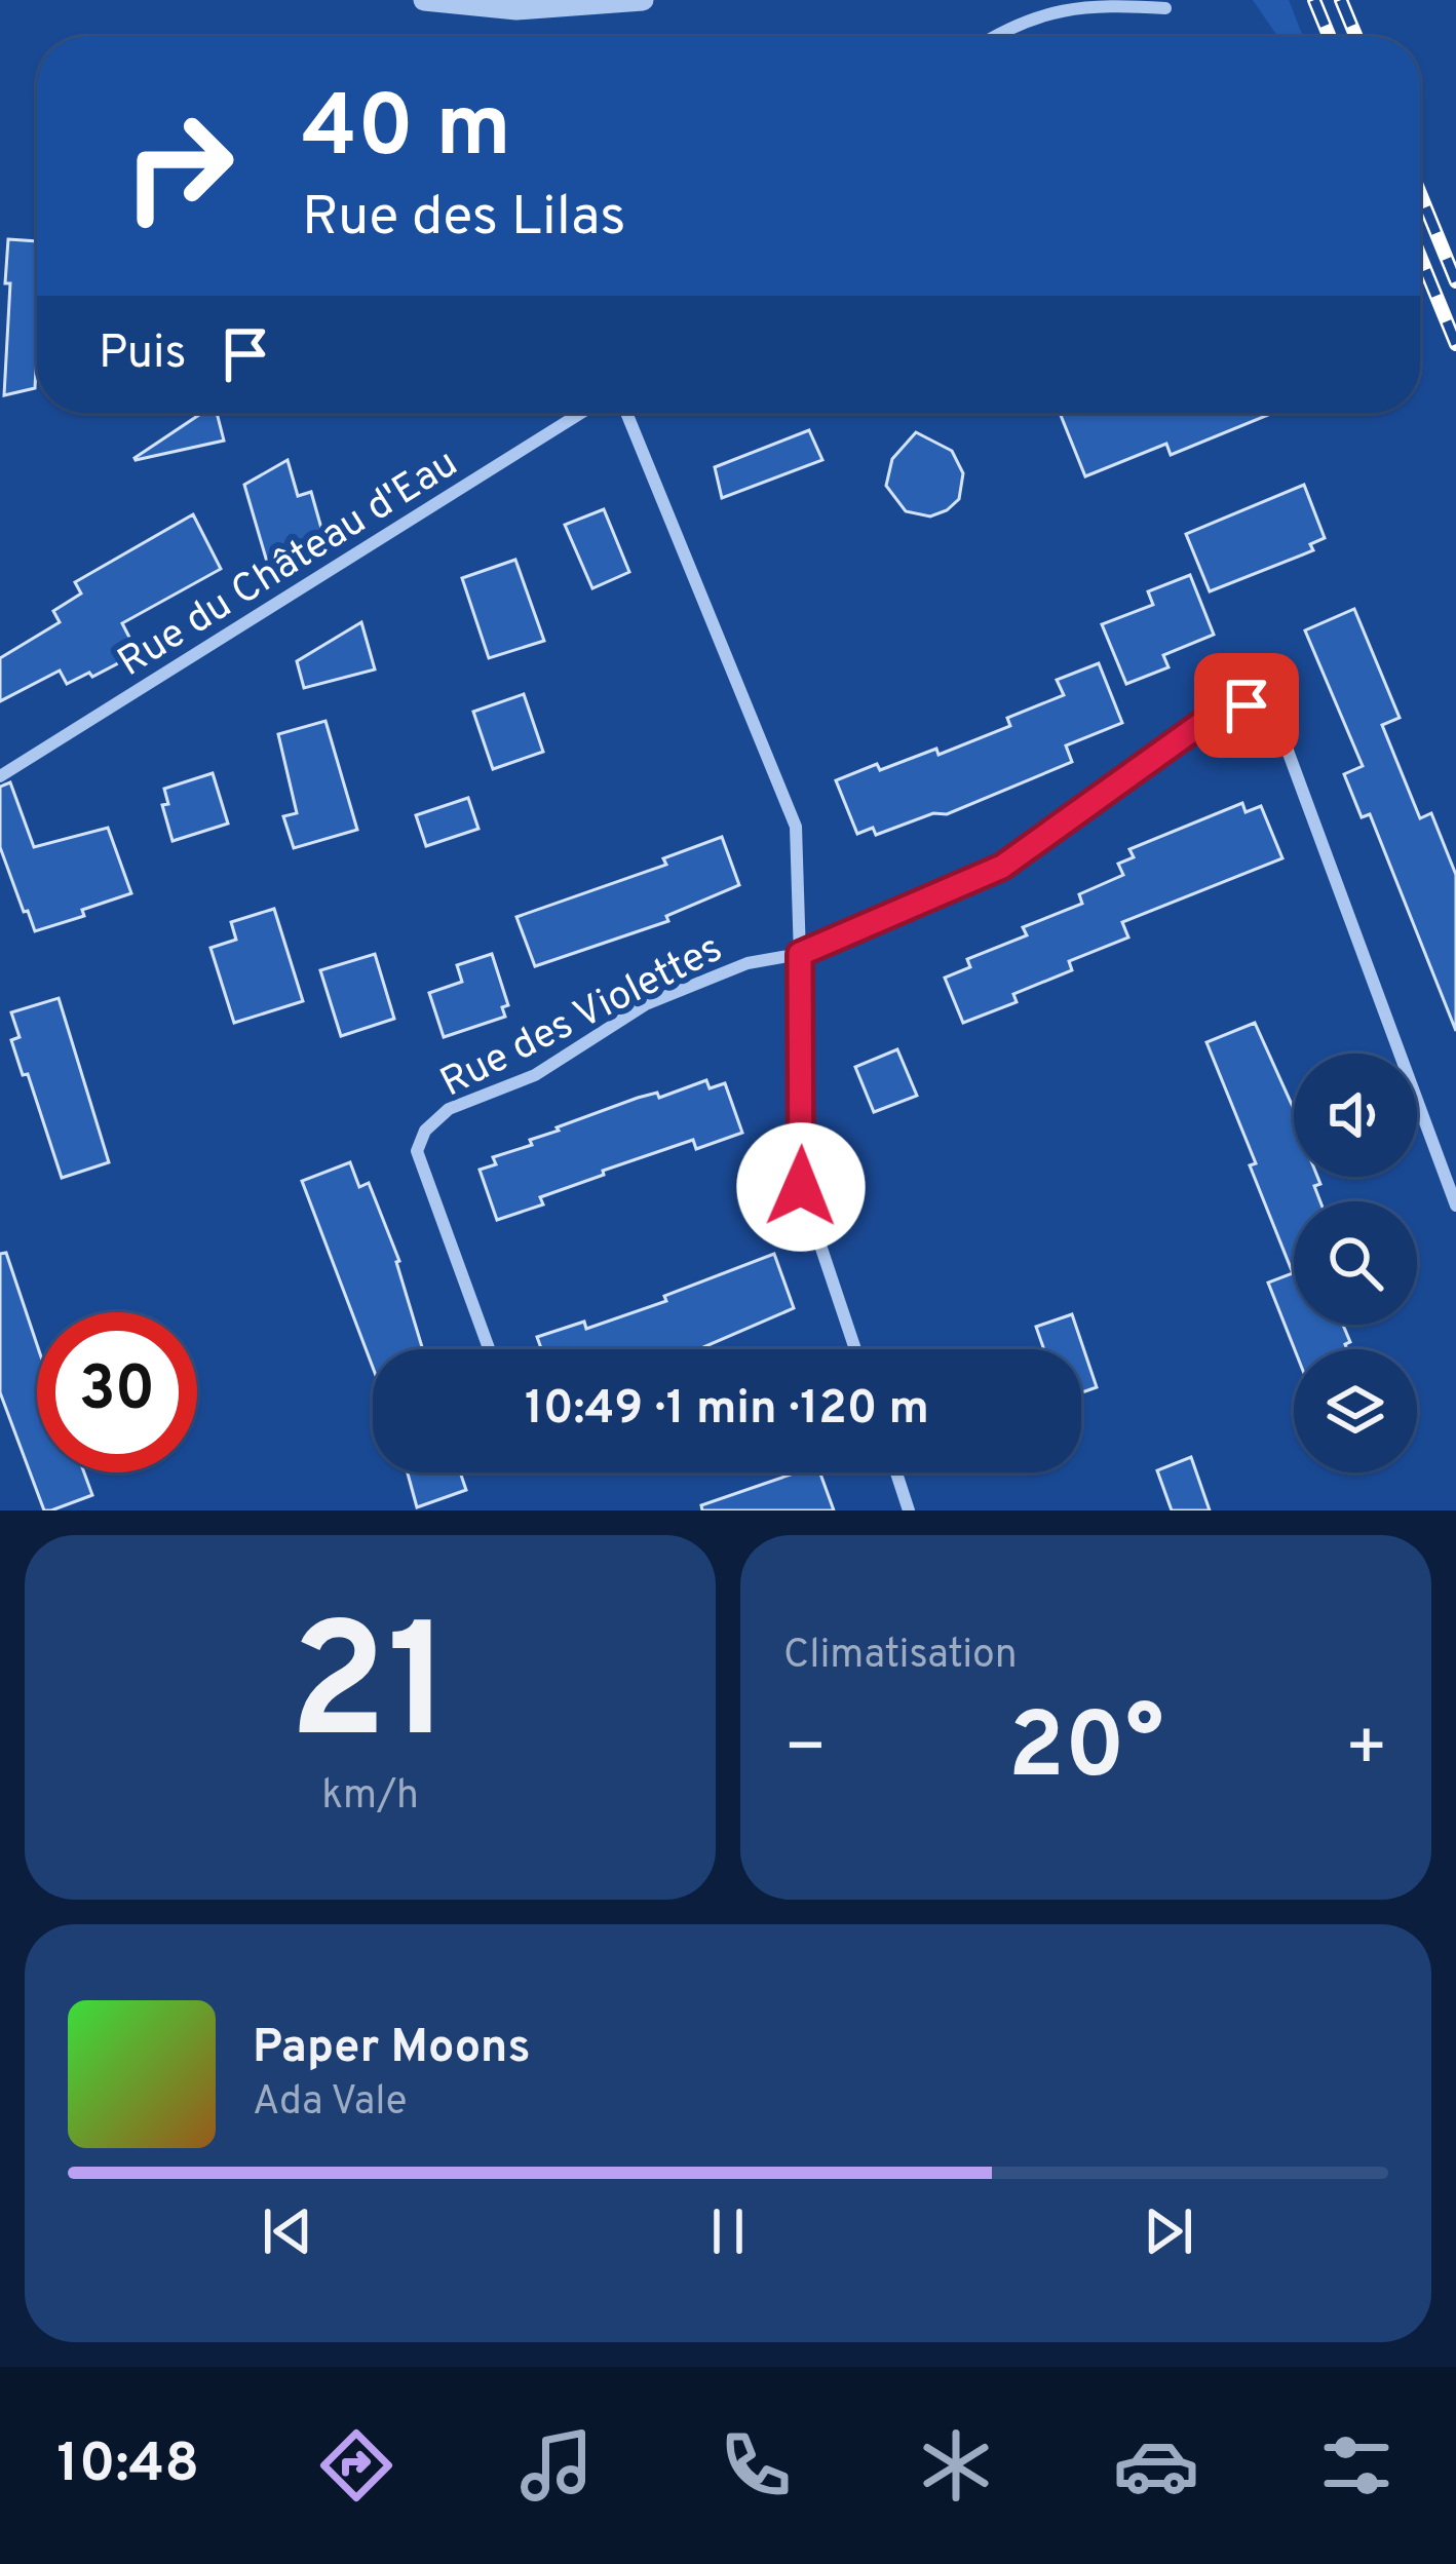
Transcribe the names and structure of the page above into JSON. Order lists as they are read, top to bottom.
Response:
{
  "streets": {
    "street": ["Rue du Château d'Eau", "Rue des Violettes"]
  },
  "page": {
    "turn": ["40 m", "Rue des Lilas"],
    "then": "Puis",
    "limit": "30",
    "trip": "10:49 · 1 min · 120 m",
    "tile": [
      ["21", "km/h"],
      "Climatisation"
    ],
    "heat": ["−", "20°", "+"],
    "song": ["Paper Moons", "Ada Vale"],
    "tabs": "10:48"
  }
}
